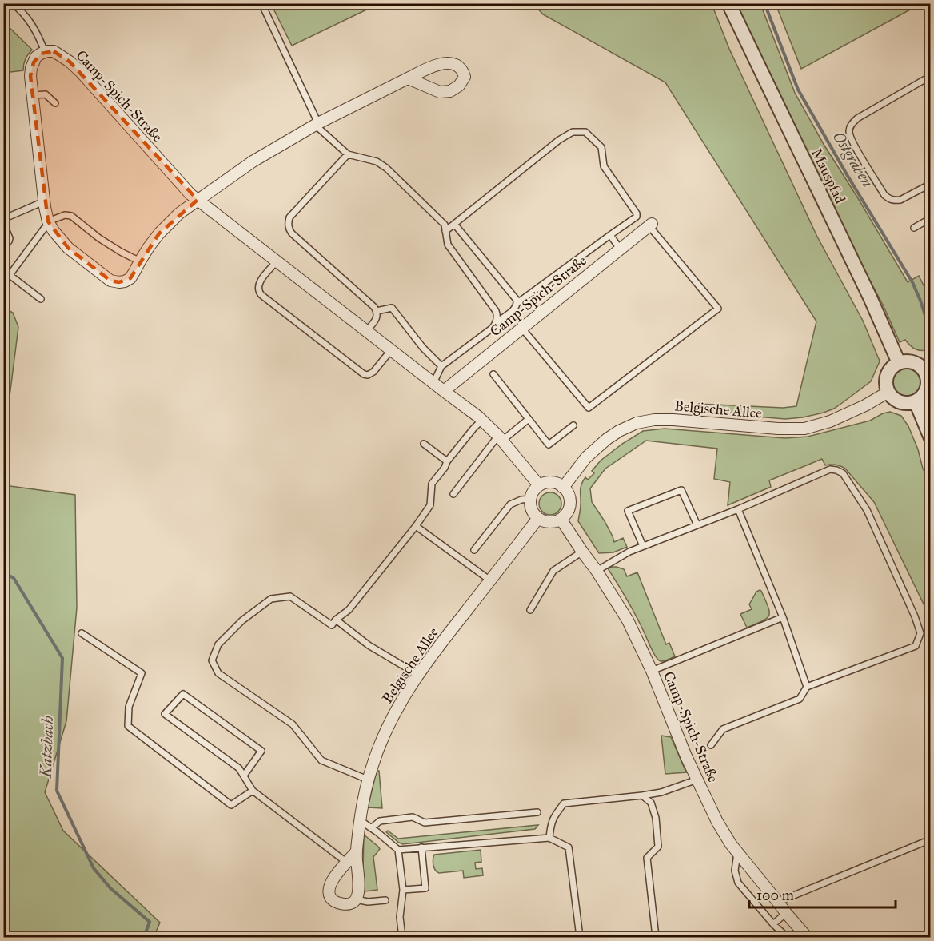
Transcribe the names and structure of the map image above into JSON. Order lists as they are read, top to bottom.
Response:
{
  "streets": {
    "street": ["Camp-Spich-Straße", "Mauspfad", "Belgische Allee"]
  },
  "crossings": [
    ["Camp-Spich-Straße", "Belgische Allee"],
    ["Mauspfad", "Belgische Allee"]
  ],
  "water": ["Ostgraben", "Katzbach"],
  "scale_bar": "100 m"
}
